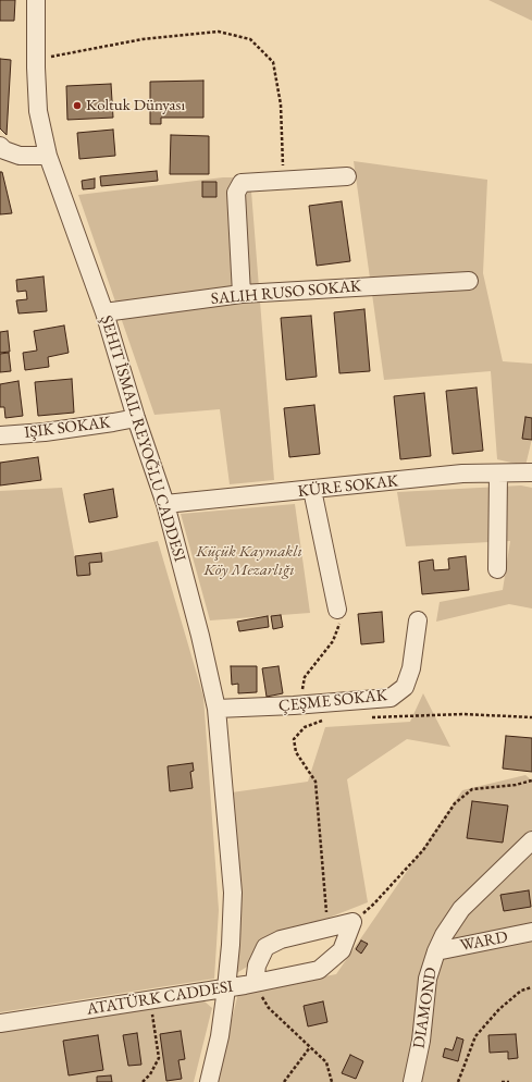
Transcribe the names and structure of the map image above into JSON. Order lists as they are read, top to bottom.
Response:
{
  "streets": {
    "street": [
      "SALIH RUSO SOKAK",
      "ŞEHIT İSMAIL REYOĞLU CADDESI",
      "KÜRE SOKAK",
      "ÇEŞME SOKAK",
      "WARD",
      "ATATÜRK CADDESI",
      "DIAMOND"
    ]
  },
  "crossings": [
    ["SALIH RUSO SOKAK", "ŞEHIT İSMAIL REYOĞLU CADDESI"],
    ["ŞEHIT İSMAIL REYOĞLU CADDESI", "KÜRE SOKAK"],
    ["ŞEHIT İSMAIL REYOĞLU CADDESI", "ÇEŞME SOKAK"],
    ["ŞEHIT İSMAIL REYOĞLU CADDESI", "ATATÜRK CADDESI"],
    ["WARD", "DIAMOND"]
  ],
  "parks": ["Küçük Kaymaklı Köy Mezarlığı"],
  "places": ["Koltuk Dünyası"]
}
